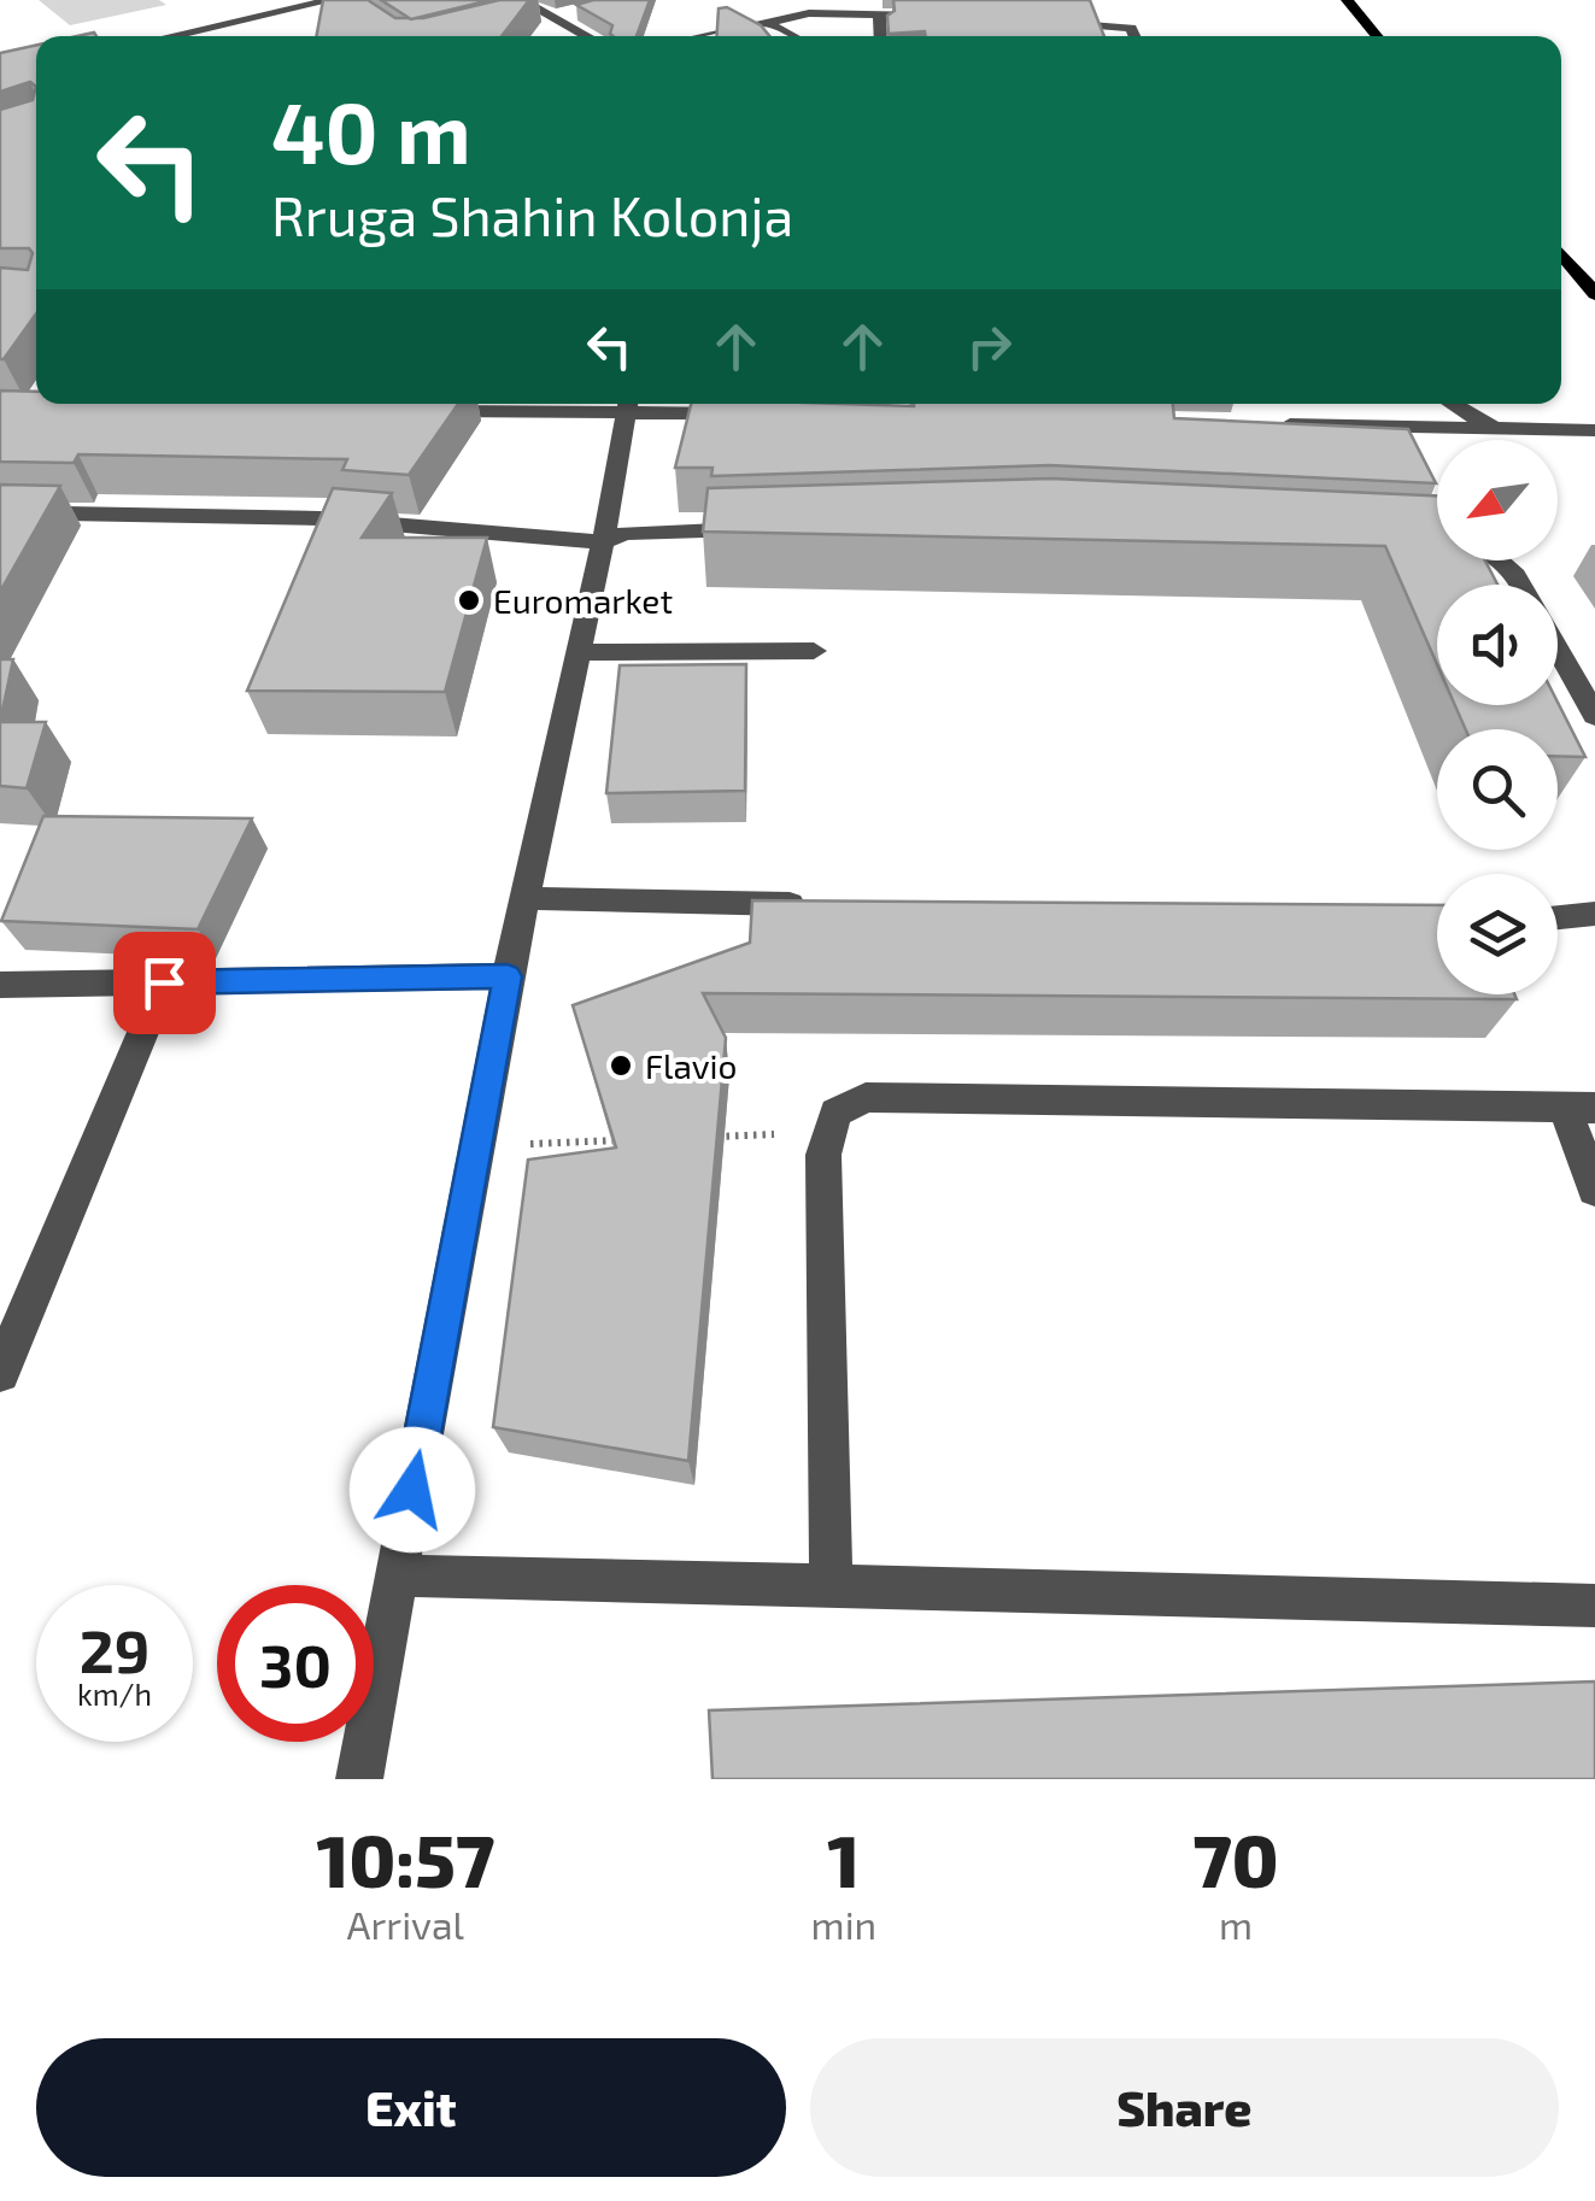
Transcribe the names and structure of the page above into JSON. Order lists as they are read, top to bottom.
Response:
{
  "places": ["Euromarket", "Flavio"],
  "north": "bottom left",
  "page": {
    "turn": ["40 m", "Rruga Shahin Kolonja"],
    "speed": "29 km/h",
    "limit": "30",
    "eta": [
      "10:57",
      "Arrival",
      "1",
      "min",
      "70",
      "m"
    ],
    "buttons": ["Exit", "Share"]
  }
}
